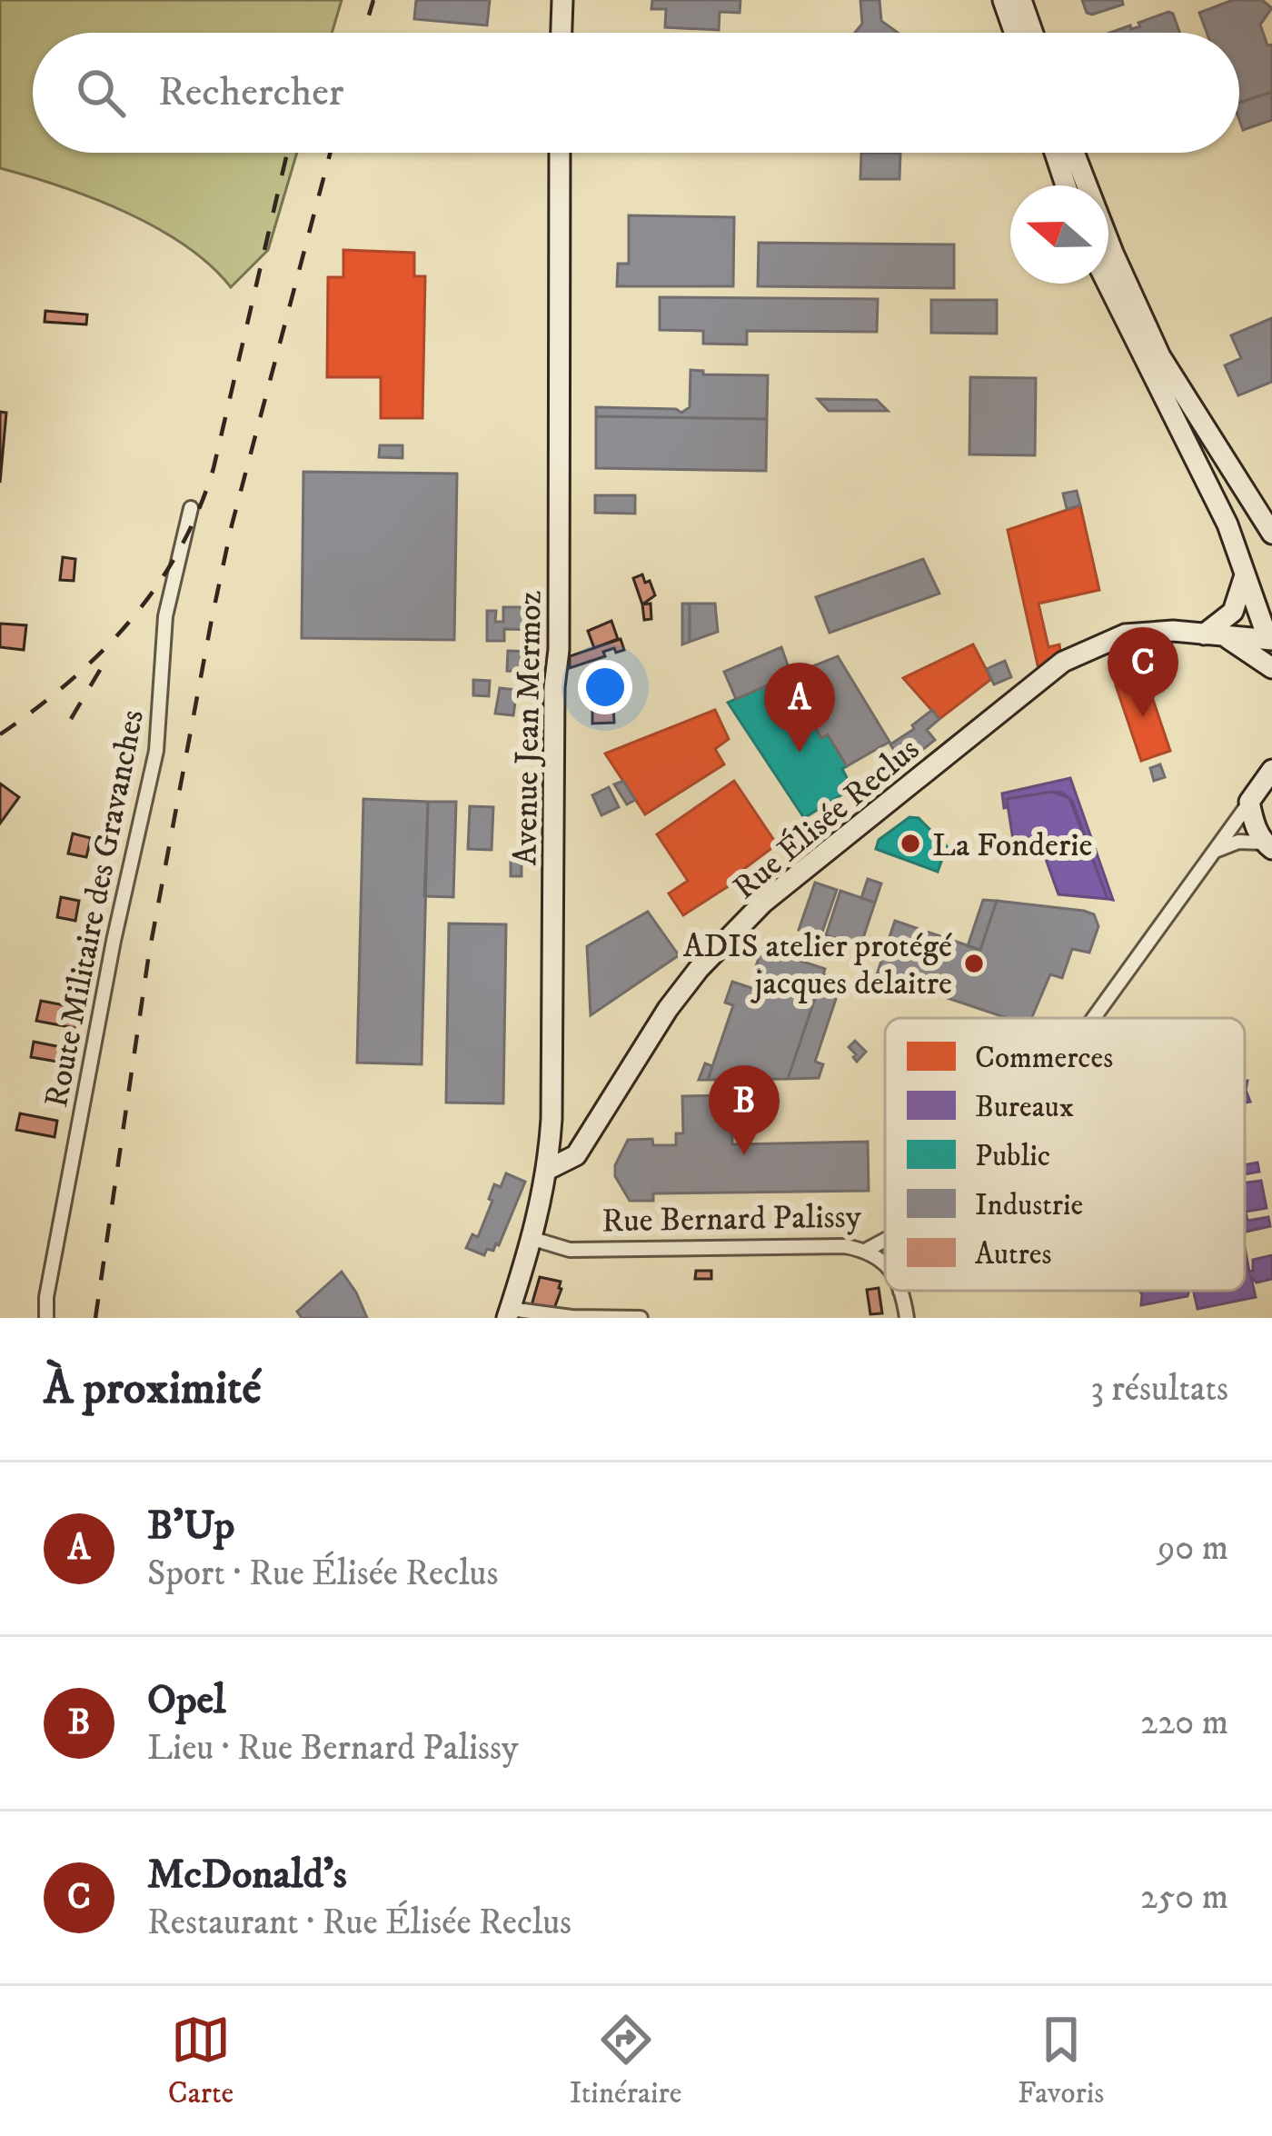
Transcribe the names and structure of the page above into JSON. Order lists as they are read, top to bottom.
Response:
{
  "streets": {
    "main road": ["Avenue Jean Mermoz", "Rue Élisée Reclus", "Rue Bernard Palissy"],
    "street": ["Route Militaire des Gravanches"]
  },
  "crossings": [
    ["Avenue Jean Mermoz", "Rue Élisée Reclus"],
    ["Avenue Jean Mermoz", "Rue Bernard Palissy"]
  ],
  "places": ["La Fonderie", "ADIS atelier protégé jacques delaitre"],
  "legend": [
    "Commerces",
    "Bureaux",
    "Public",
    "Industrie",
    "Autres"
  ],
  "north": "left",
  "page": {
    "search": "Rechercher",
    "pins": ["C", "A", "B"],
    "heading": ["À proximité", "3 résultats"],
    "list": [
      {
        "mark": "A",
        "name": "B'Up",
        "note": "Sport · Rue Élisée Reclus",
        "value": "90 m"
      },
      {
        "mark": "B",
        "name": "Opel",
        "note": "Lieu · Rue Bernard Palissy",
        "value": "220 m"
      },
      {
        "mark": "C",
        "name": "McDonald's",
        "note": "Restaurant · Rue Élisée Reclus",
        "value": "250 m"
      }
    ],
    "nav": ["Carte", "Itinéraire", "Favoris"]
  }
}
